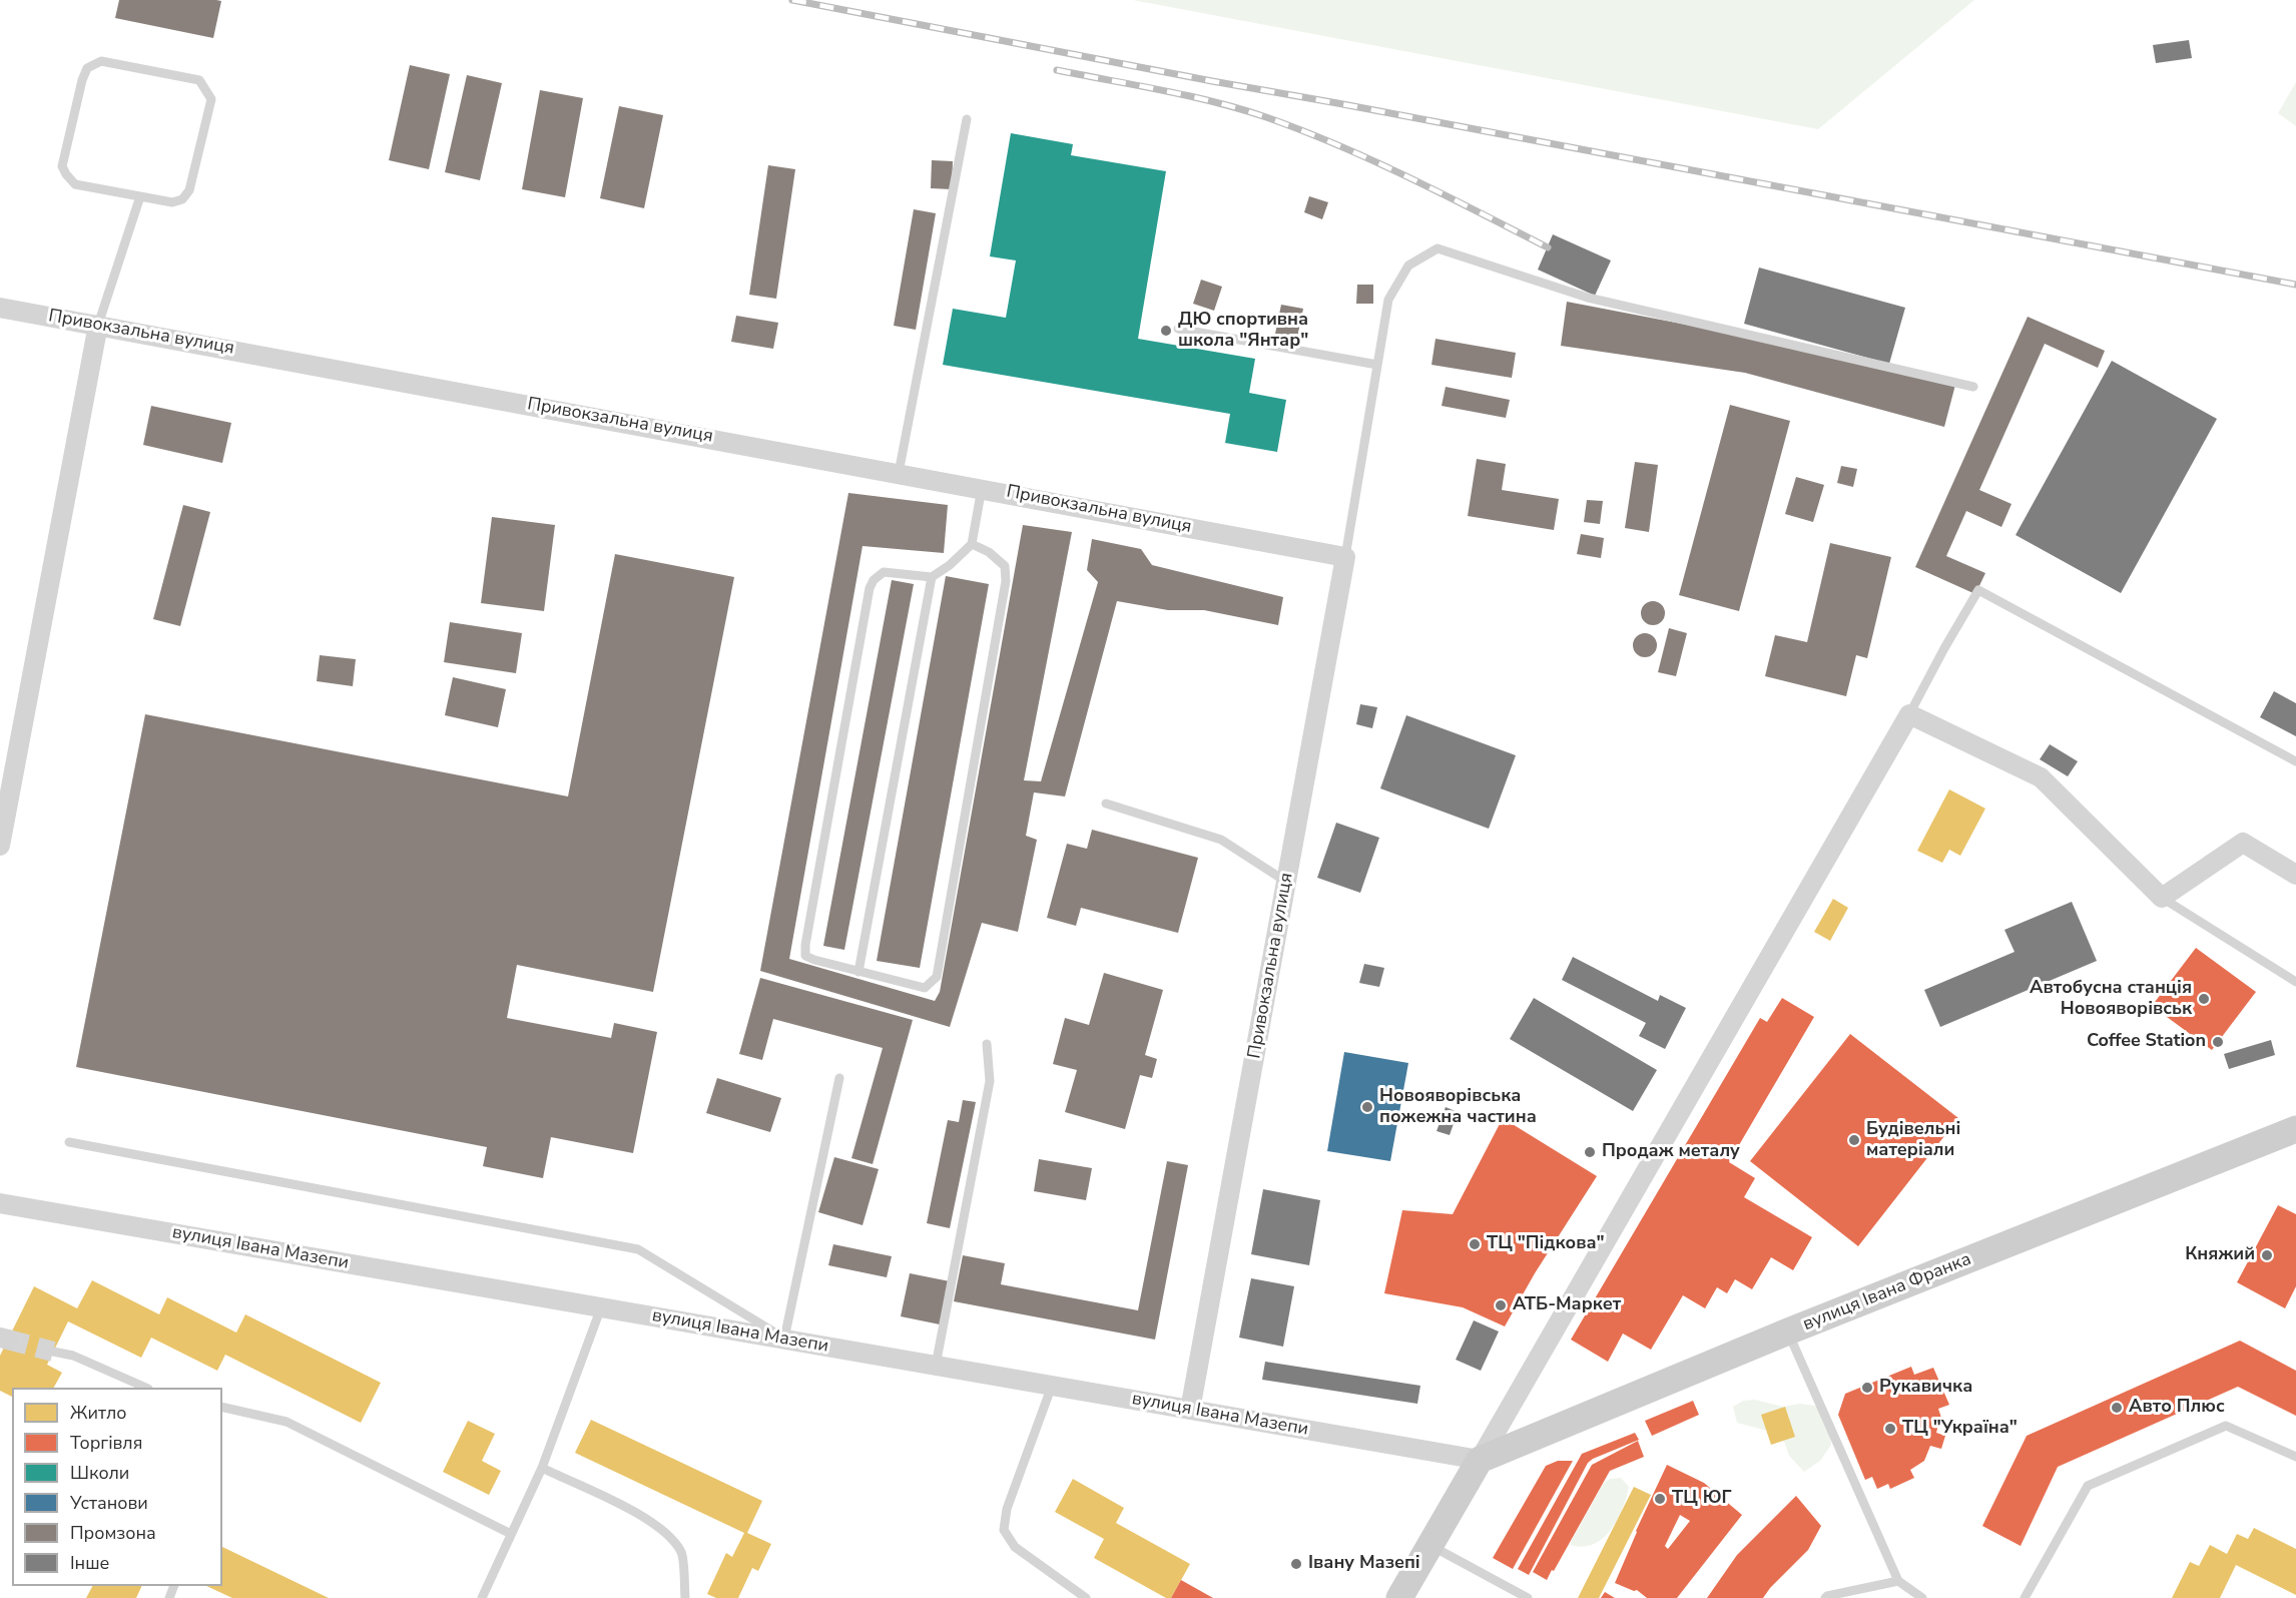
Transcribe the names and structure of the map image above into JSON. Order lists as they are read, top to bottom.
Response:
{
  "streets": {
    "street": ["Привокзальна вулиця", "вулиця Івана Мазепи", "вулиця Івана Франка"]
  },
  "crossings": [
    ["Привокзальна вулиця", "вулиця Івана Мазепи"],
    ["вулиця Івана Мазепи", "вулиця Івана Франка"]
  ],
  "places": [
    "ДЮ спортивна школа \"Янтар\"",
    "Автобусна станція Новояворівськ",
    "Coffee Station",
    "Новояворівська пожежна частина",
    "Будівельні матеріали",
    "Продаж металу",
    "ТЦ \"Підкова\"",
    "Княжий",
    "АТБ-Маркет",
    "Рукавичка",
    "Авто Плюс",
    "ТЦ \"Україна\"",
    "ТЦ ЮГ",
    "Івану Мазепі"
  ],
  "legend": [
    "Житло",
    "Торгівля",
    "Школи",
    "Установи",
    "Промзона",
    "Інше"
  ]
}
